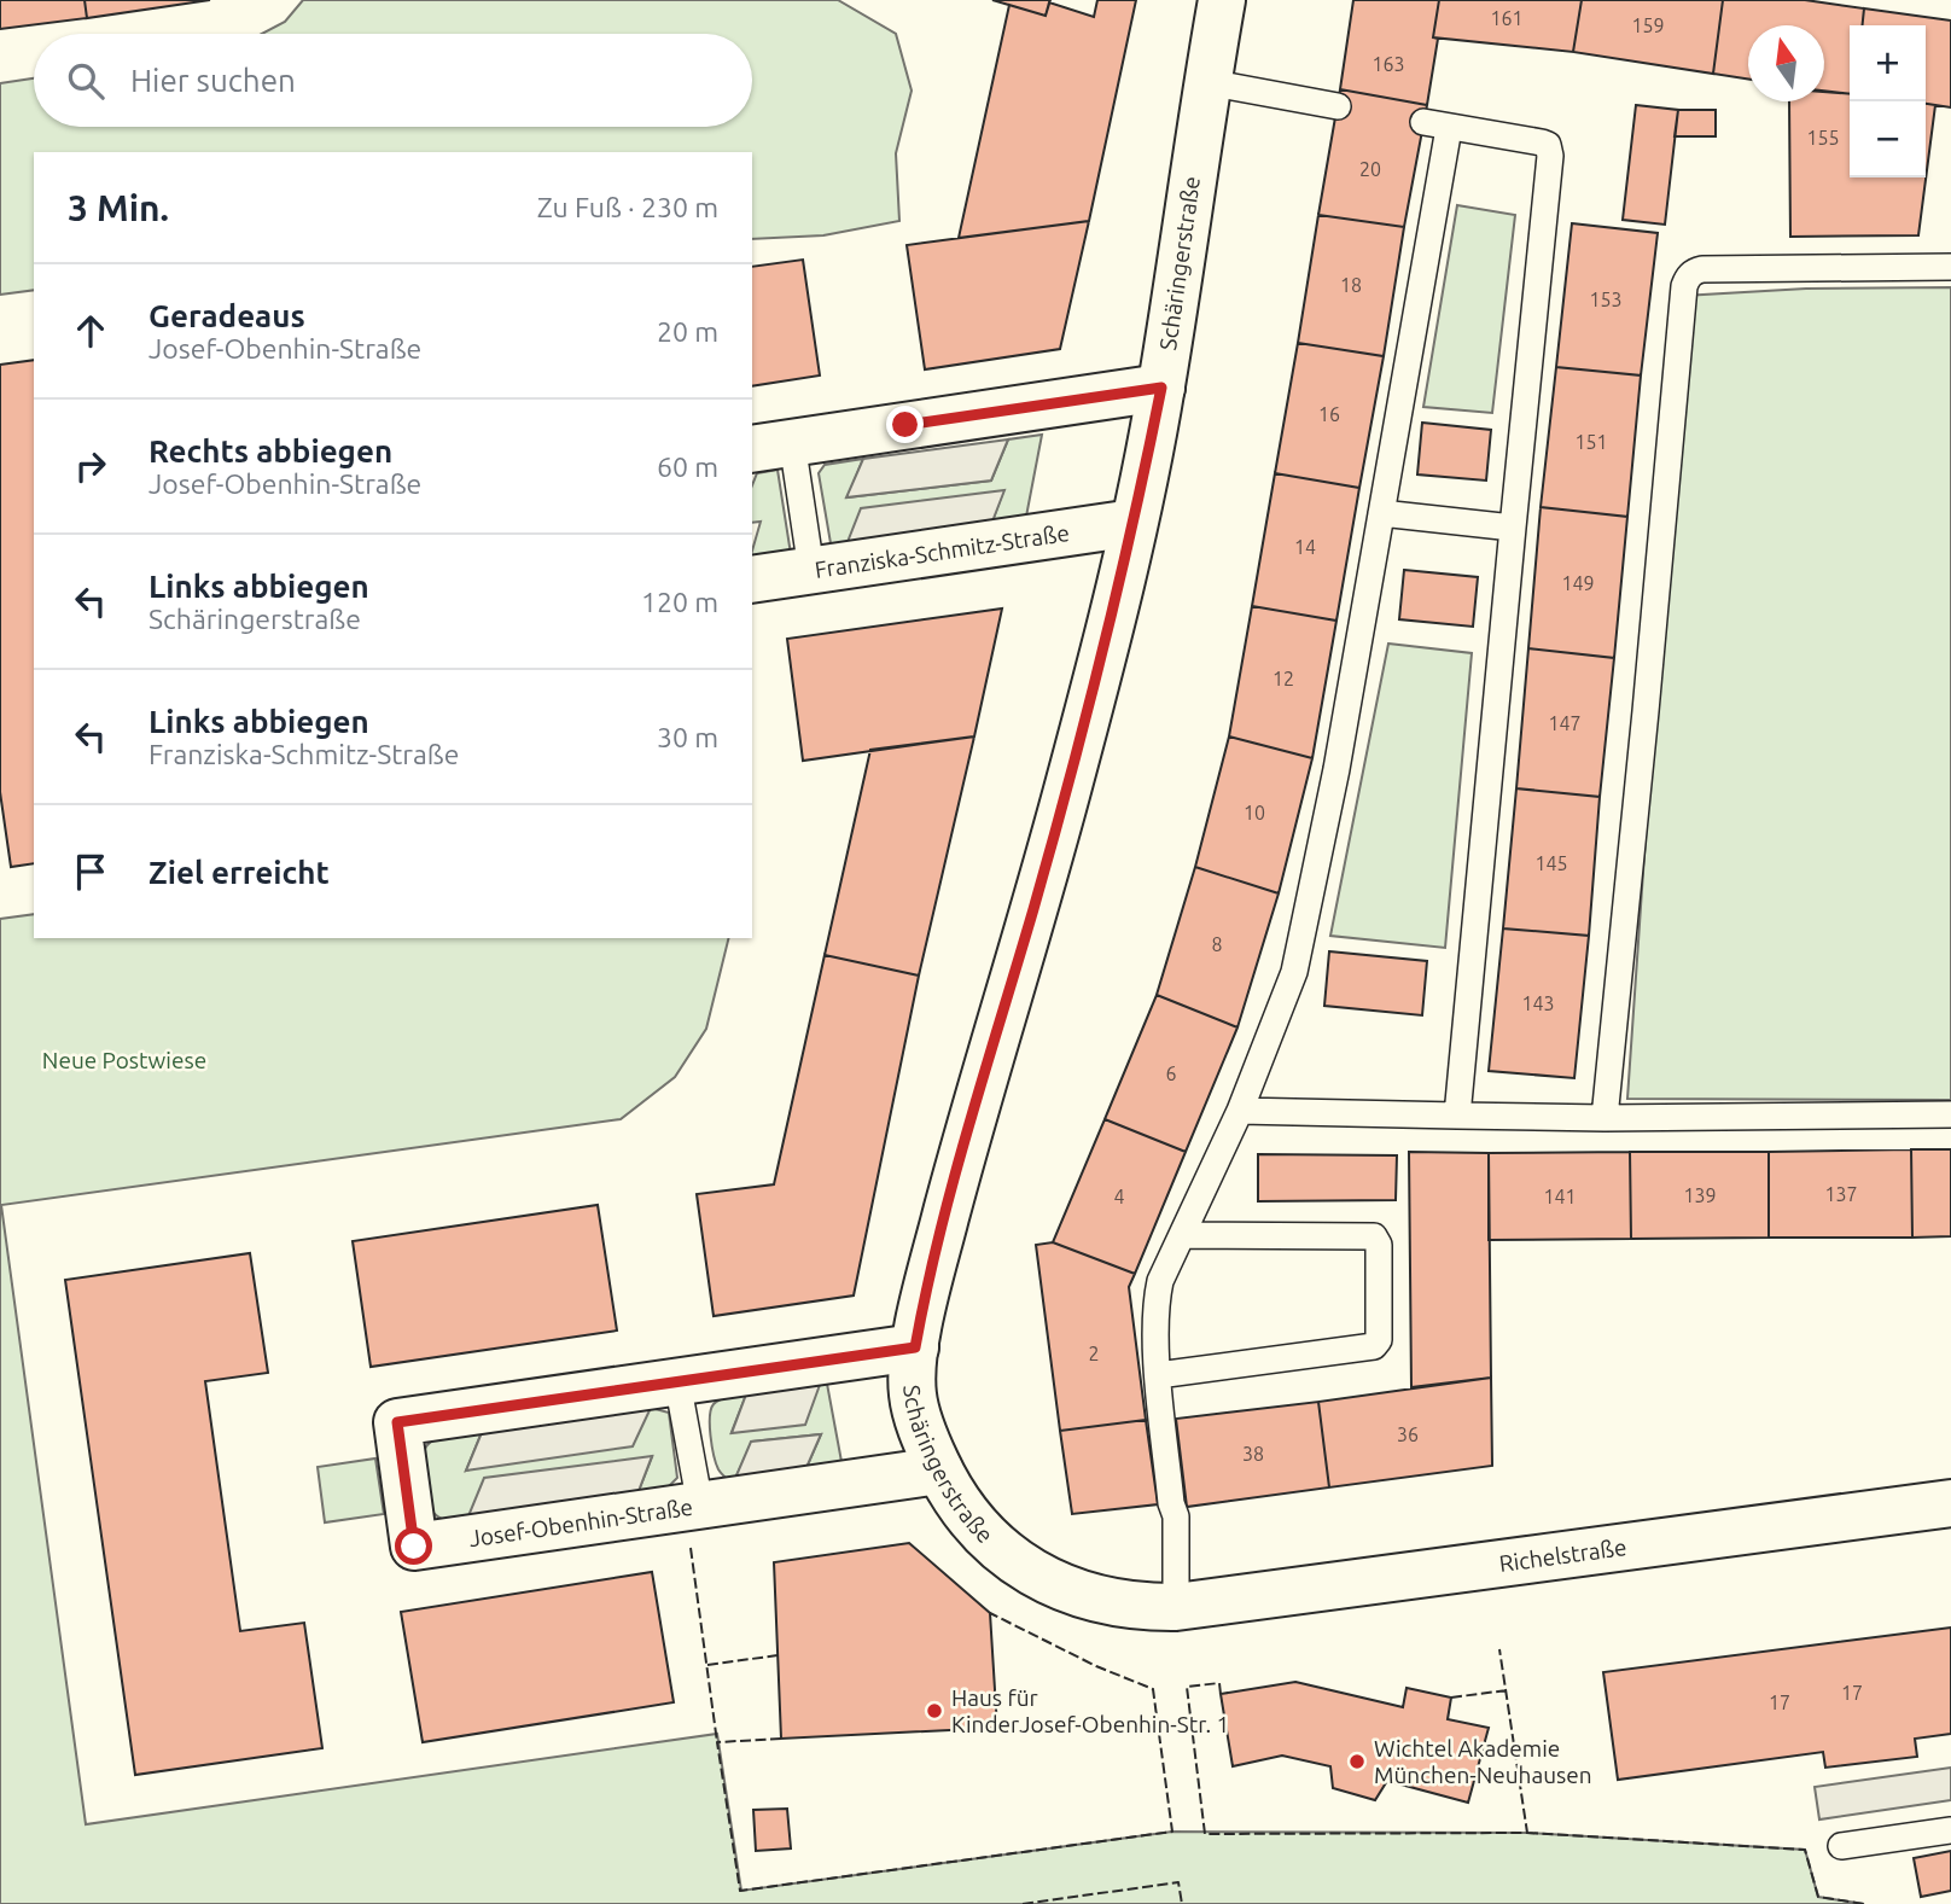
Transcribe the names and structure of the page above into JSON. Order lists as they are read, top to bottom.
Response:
{
  "streets": {
    "street": [
      "Schäringerstraße",
      "Franziska-Schmitz-Straße",
      "Josef-Obenhin-Straße",
      "Richelstraße"
    ]
  },
  "crossings": [
    ["Schäringerstraße", "Franziska-Schmitz-Straße"],
    ["Schäringerstraße", "Josef-Obenhin-Straße"],
    ["Schäringerstraße", "Richelstraße"]
  ],
  "parks": ["Neue Postwiese"],
  "places": ["Haus für KinderJosef-Obenhin-Str. 1", "Wichtel Akademie München-Neuhausen"],
  "house_numbers": [
    "161",
    "159",
    "163",
    "155",
    "20",
    "18",
    "153",
    "16",
    "151",
    "14",
    "149",
    "12",
    "147",
    "10",
    "145",
    "8",
    "143",
    "6",
    "137",
    "139",
    "4",
    "141",
    "2",
    "36",
    "38",
    "17",
    "17"
  ],
  "north": "top",
  "page": {
    "map_buttons": ["+", "−"],
    "search": "Hier suchen",
    "heading": ["3 Min.", "Zu Fuß · 230 m"],
    "list": [
      ["Geradeaus", "Josef-Obenhin-Straße", "20 m"],
      ["Rechts abbiegen", "Josef-Obenhin-Straße", "60 m"],
      ["Links abbiegen", "Schäringerstraße", "120 m"],
      ["Links abbiegen", "Franziska-Schmitz-Straße", "30 m"],
      "Ziel erreicht"
    ]
  }
}
